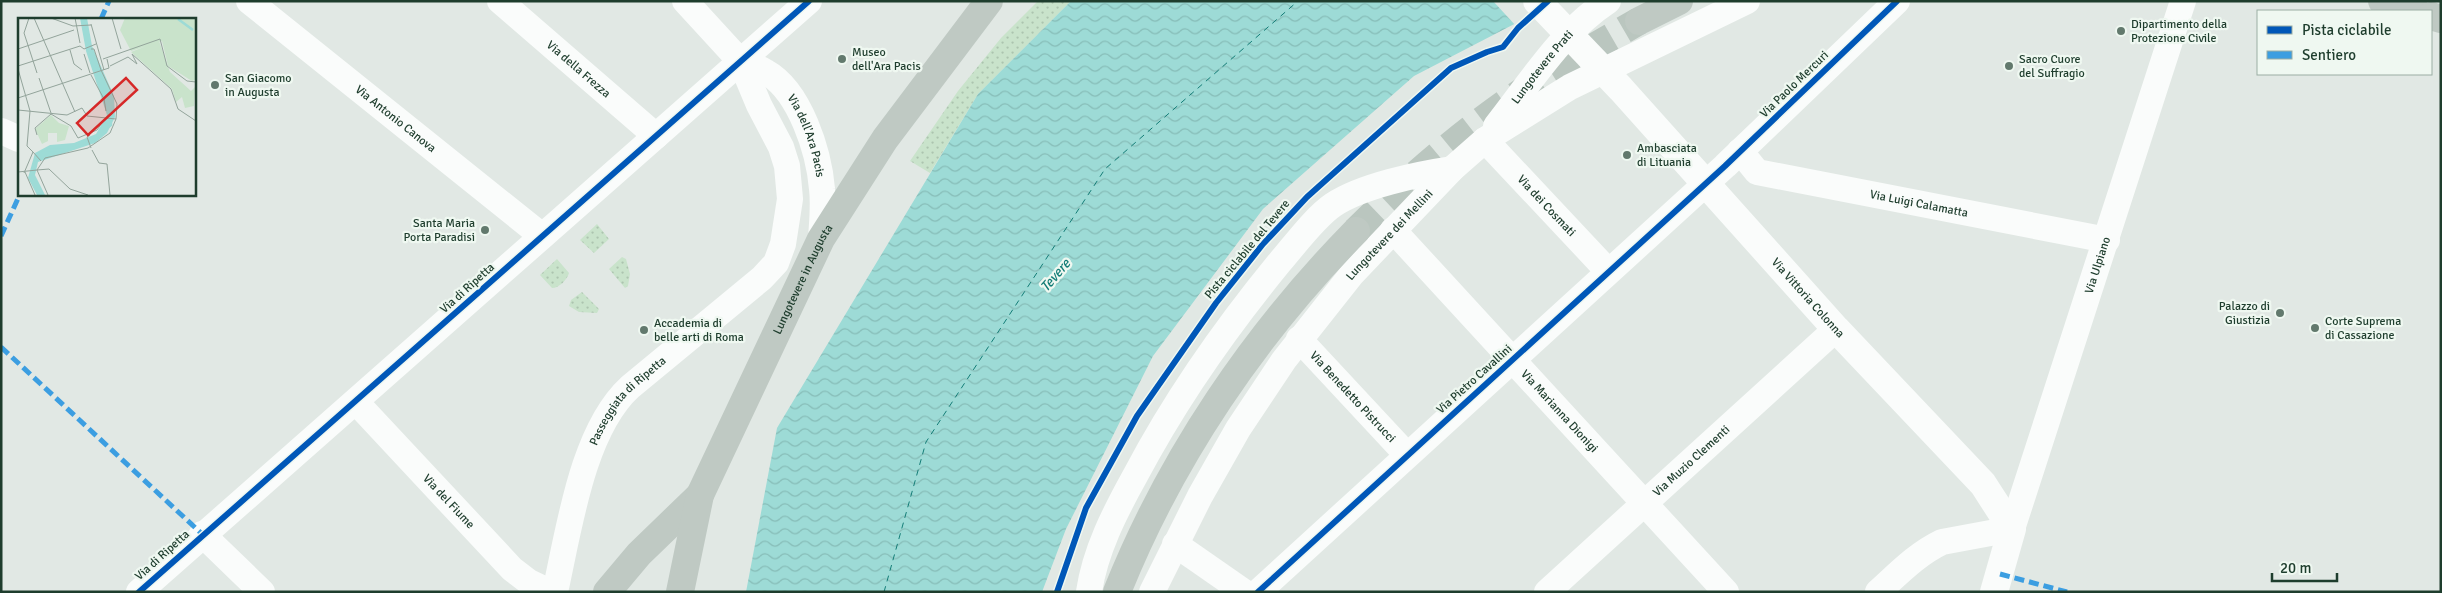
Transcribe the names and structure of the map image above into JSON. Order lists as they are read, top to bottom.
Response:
{
  "streets": {
    "main road": ["Lungotevere in Augusta"],
    "street": [
      "Lungotevere Prati",
      "Via della Frezza",
      "Via Paolo Mercuri",
      "Via Antonio Canova",
      "Via dell'Ara Pacis",
      "Via Luigi Calamatta",
      "Via dei Cosmati",
      "Lungotevere dei Mellini",
      "Via Ulpiano",
      "Via di Ripetta",
      "Via Vittoria Colonna",
      "Via Pietro Cavallini",
      "Via Benedetto Pistrucci",
      "Passeggiata di Ripetta",
      "Via Marianna Dionigi",
      "Via Muzio Clementi",
      "Via del Fiume"
    ],
    "cycle path": ["Pista ciclabile del Tevere"]
  },
  "crossings": [
    ["Lungotevere Prati", "Via dei Cosmati"],
    ["Lungotevere Prati", "Lungotevere dei Mellini"],
    ["Lungotevere Prati", "Via Vittoria Colonna"],
    ["Via della Frezza", "Via di Ripetta"],
    ["Via Paolo Mercuri", "Via Luigi Calamatta"],
    ["Via Paolo Mercuri", "Via Vittoria Colonna"],
    ["Via Paolo Mercuri", "Via Pietro Cavallini"],
    ["Via Antonio Canova", "Via di Ripetta"],
    ["Via dell'Ara Pacis", "Lungotevere in Augusta"],
    ["Via dell'Ara Pacis", "Via di Ripetta"],
    ["Via dell'Ara Pacis", "Passeggiata di Ripetta"],
    ["Via Luigi Calamatta", "Via Ulpiano"],
    ["Via dei Cosmati", "Lungotevere dei Mellini"],
    ["Via dei Cosmati", "Via Pietro Cavallini"],
    ["Lungotevere dei Mellini", "Via Vittoria Colonna"],
    ["Lungotevere dei Mellini", "Via Benedetto Pistrucci"],
    ["Lungotevere dei Mellini", "Via Marianna Dionigi"],
    ["Via Ulpiano", "Via Vittoria Colonna"],
    ["Via di Ripetta", "Passeggiata di Ripetta"],
    ["Via di Ripetta", "Via del Fiume"],
    ["Via Vittoria Colonna", "Via Pietro Cavallini"],
    ["Via Vittoria Colonna", "Via Muzio Clementi"],
    ["Via Pietro Cavallini", "Via Benedetto Pistrucci"],
    ["Via Pietro Cavallini", "Via Marianna Dionigi"],
    ["Via Marianna Dionigi", "Via Muzio Clementi"]
  ],
  "water": ["Tevere"],
  "places": [
    "Dipartimento della Protezione Civile",
    "Museo dell'Ara Pacis",
    "Sacro Cuore del Suffragio",
    "San Giacomo in Augusta",
    "Ambasciata di Lituania",
    "Santa Maria Porta Paradisi",
    "Palazzo di Giustizia",
    "Corte Suprema di Cassazione",
    "Accademia di belle arti di Roma"
  ],
  "legend": ["Pista ciclabile", "Sentiero"],
  "scale_bar": "20 m"
}
